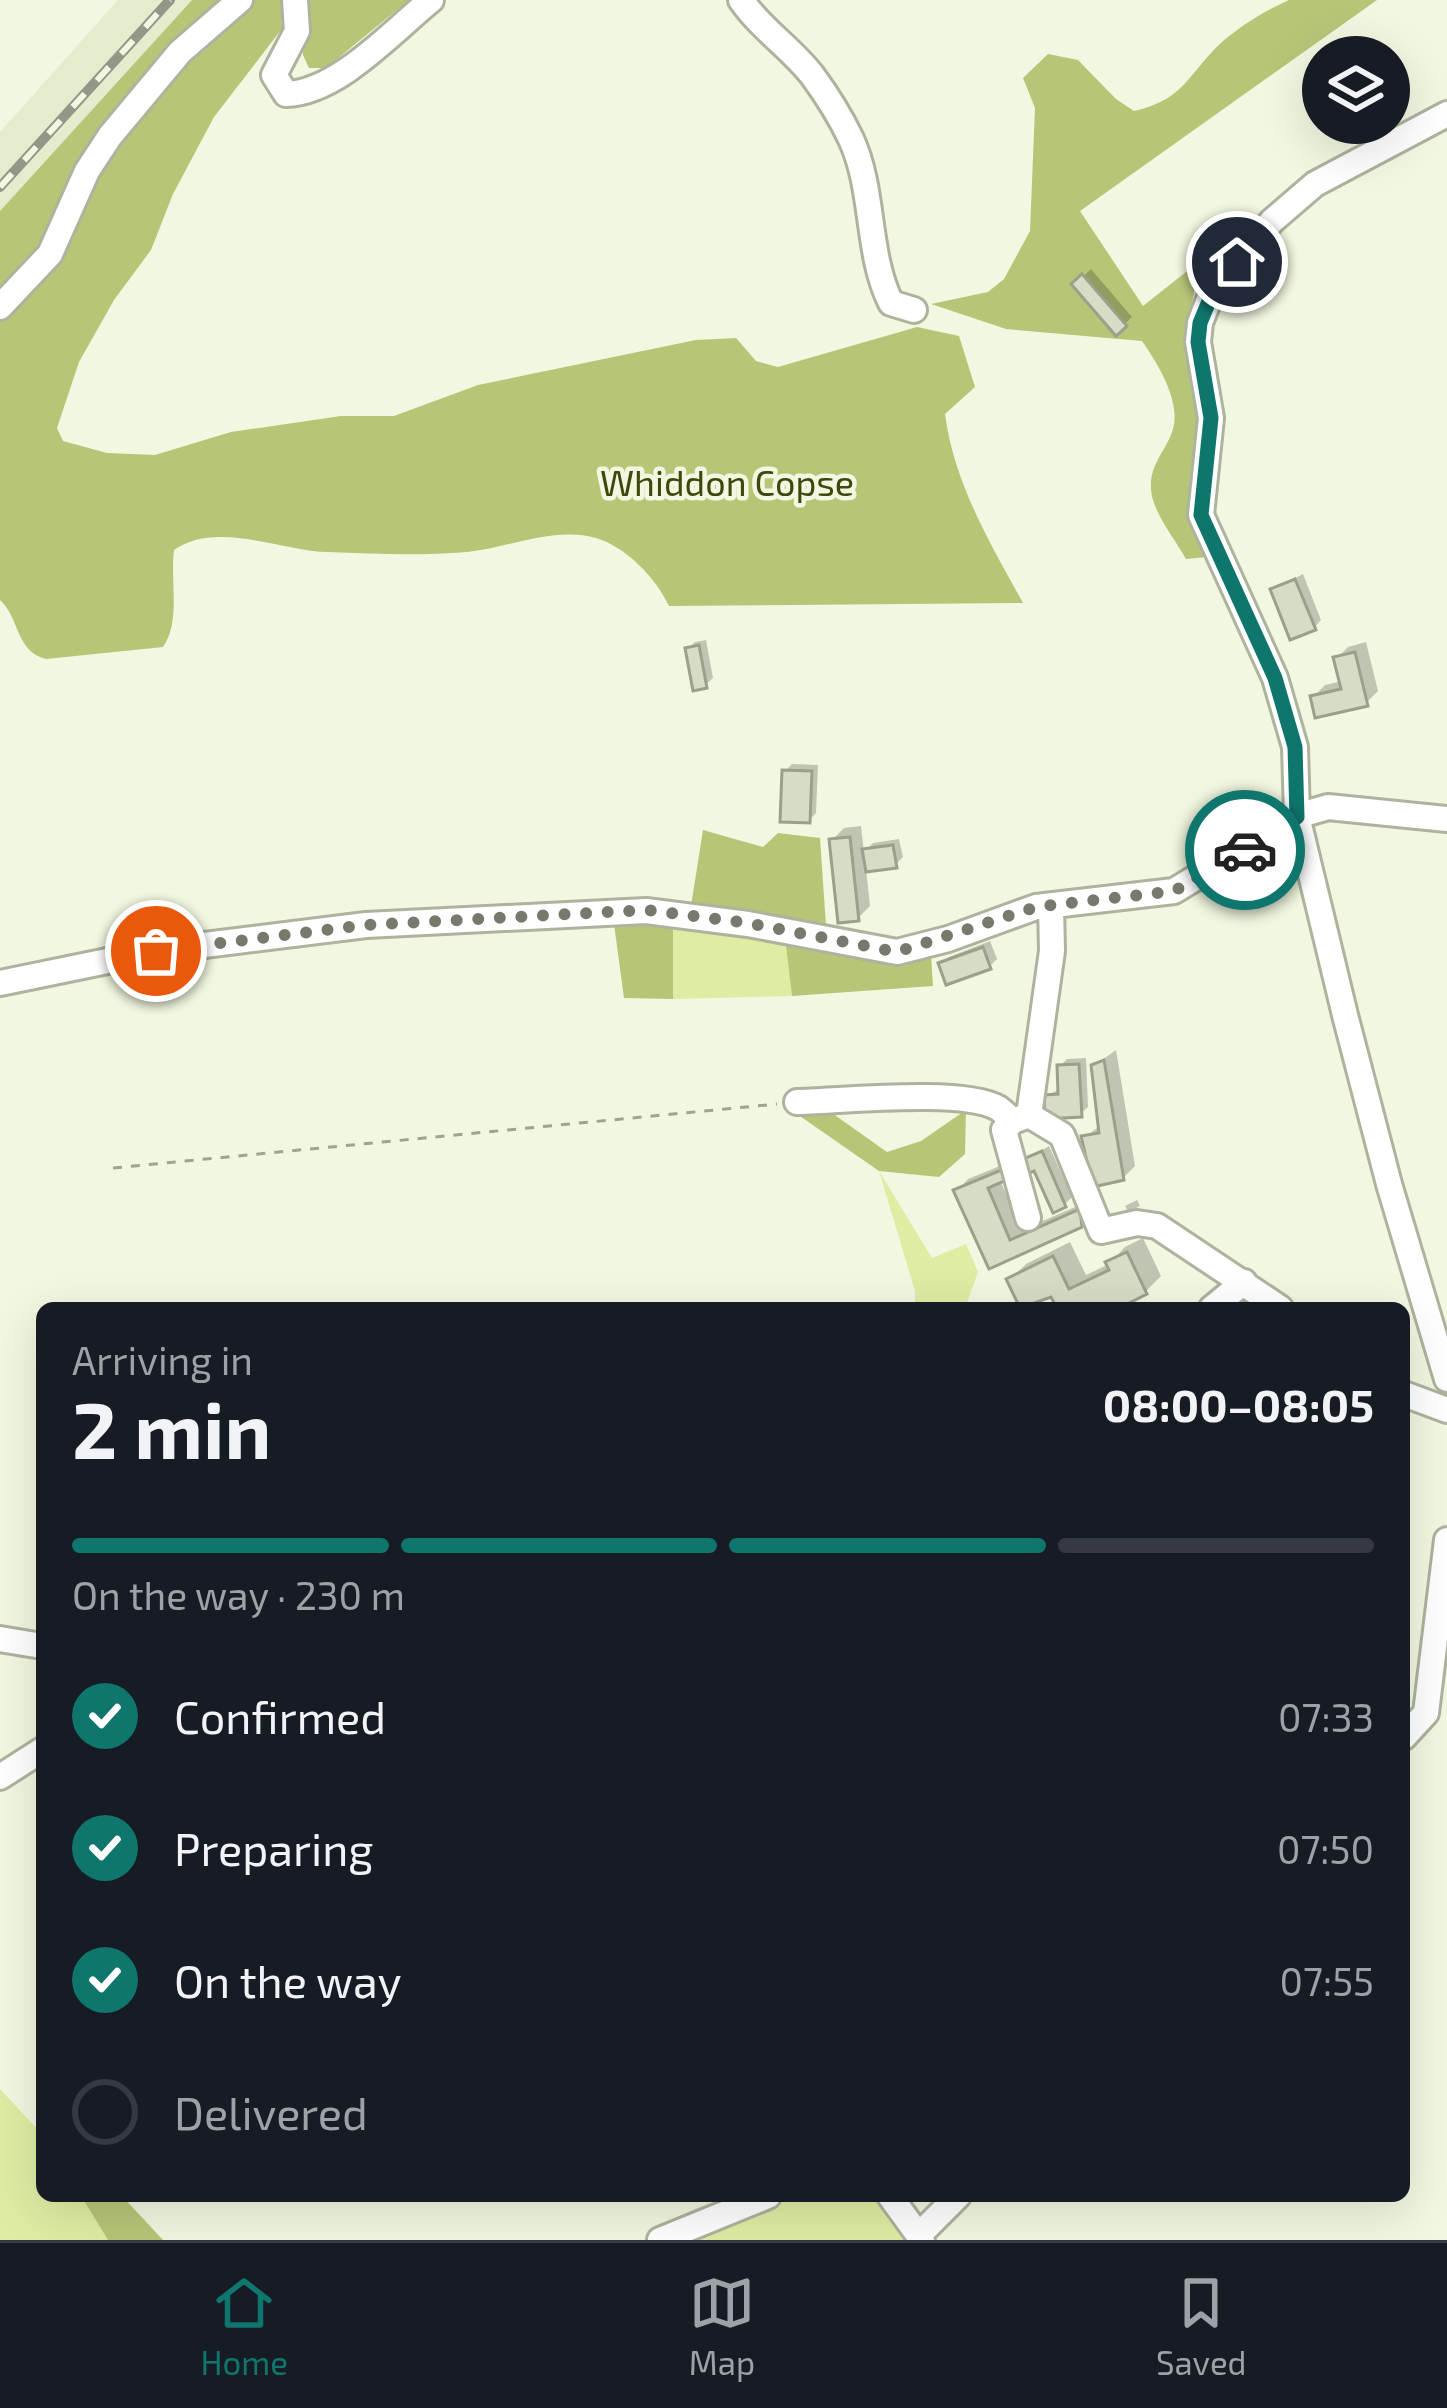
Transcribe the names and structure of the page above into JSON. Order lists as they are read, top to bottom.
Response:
{
  "parks": ["Whiddon Copse"],
  "page": {
    "heading": ["2 min", "Arriving in", "08:00–08:05"],
    "bar": "On the way · 230 m",
    "list": [
      ["Confirmed", "07:33"],
      ["Preparing", "07:50"],
      ["On the way", "07:55"],
      "Delivered"
    ],
    "tabs": ["Home", "Map", "Saved"]
  }
}
